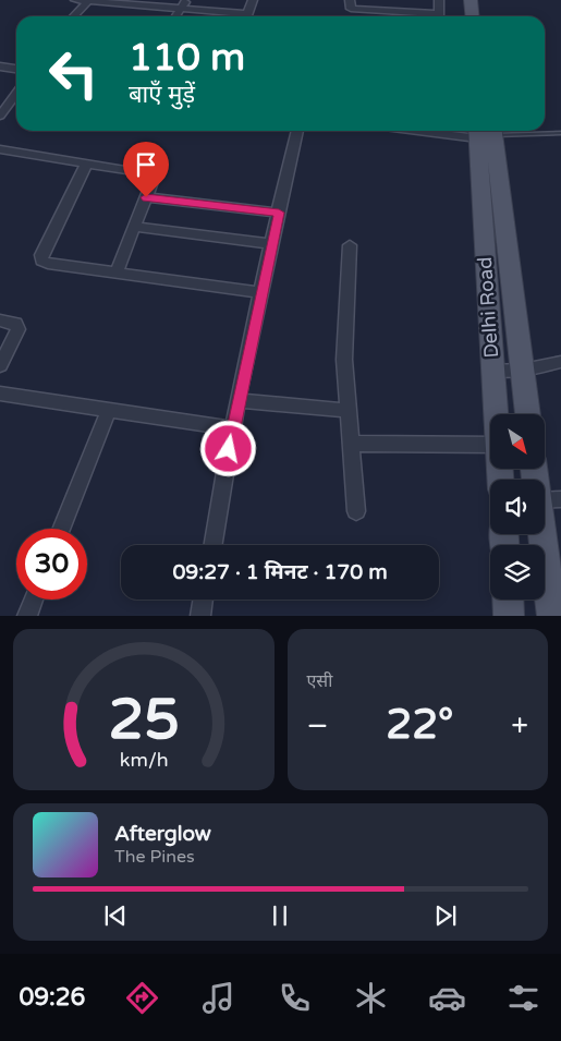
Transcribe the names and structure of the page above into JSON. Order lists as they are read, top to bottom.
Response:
{
  "streets": {
    "main road": ["Delhi Road"]
  },
  "north": "bottom right",
  "page": {
    "turn": ["110 m", "बाएँ मुड़ें"],
    "limit": "30",
    "trip": "09:27 · 1 मिनट · 170 m",
    "tile": "एसी",
    "heat": ["−", "22°", "+"],
    "song": ["Afterglow", "The Pines"],
    "tabs": "09:26",
    "gauge": ["25", "km/h"]
  }
}
